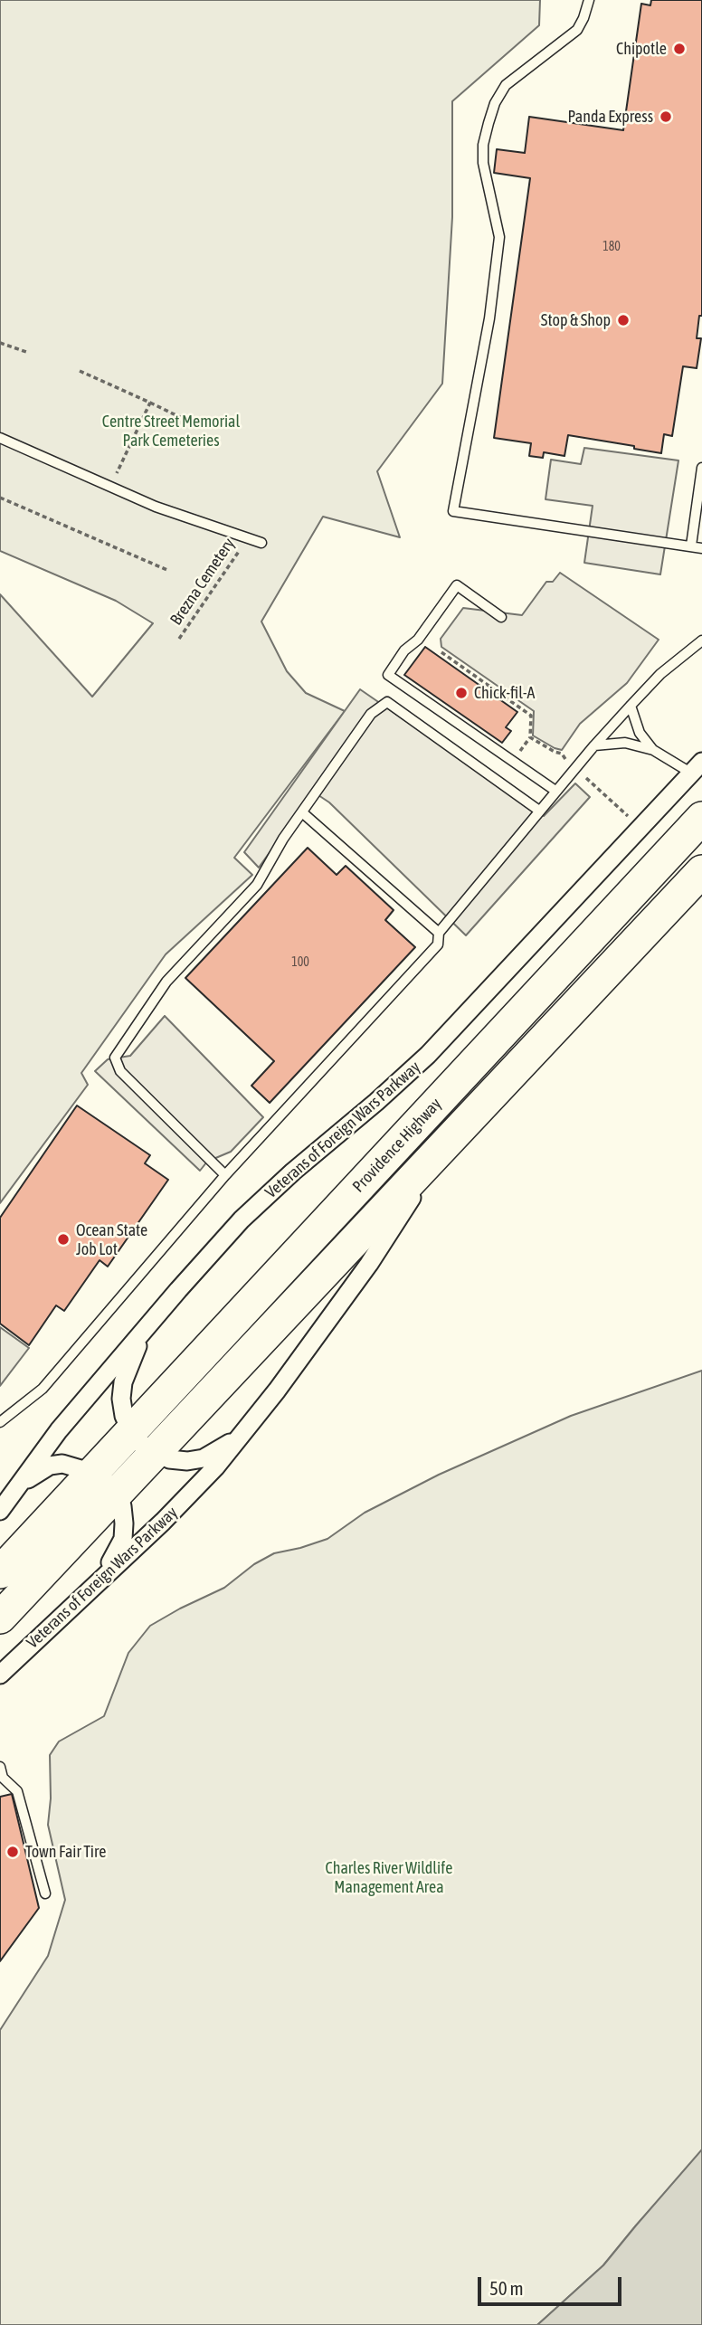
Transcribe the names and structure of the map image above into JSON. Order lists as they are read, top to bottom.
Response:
{
  "streets": {
    "highway": ["Providence Highway"],
    "street": ["Veterans of Foreign Wars Parkway"],
    "path": ["Brezna Cemetery"]
  },
  "parks": ["Centre Street Memorial Park Cemeteries", "Charles River Wildlife Management Area"],
  "places": [
    "Chipotle",
    "Panda Express",
    "Stop & Shop",
    "Chick-fil-A",
    "Ocean State Job Lot",
    "Town Fair Tire"
  ],
  "house_numbers": ["180", "100"],
  "scale_bar": "50 m"
}
